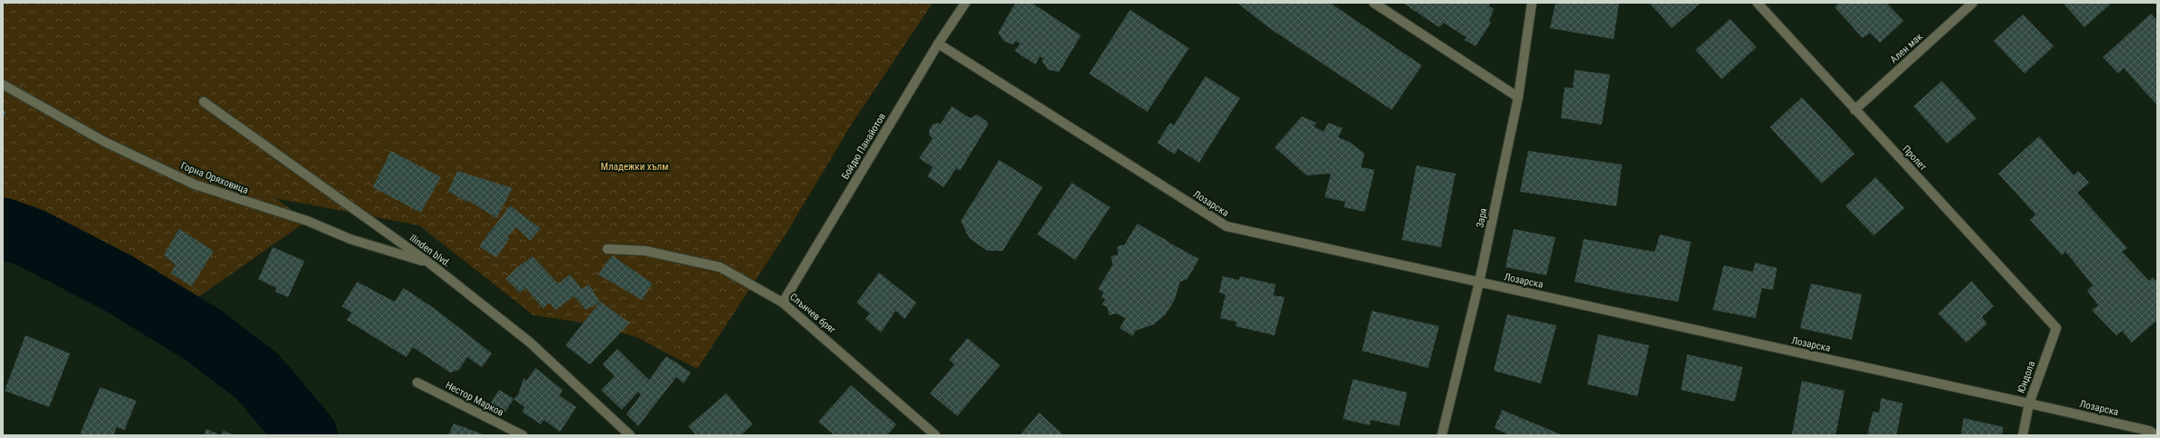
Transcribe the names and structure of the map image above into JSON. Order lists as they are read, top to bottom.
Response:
{
  "streets": {
    "street": [
      "Ален мак",
      "Бойдю Панайотов",
      "Пролет",
      "Горна Оряховица",
      "Лозарска",
      "Заря",
      "Ilinden blvd.",
      "Слънчев бряг",
      "Юндола",
      "Нестор Марков"
    ]
  },
  "crossings": [
    ["Ален мак", "Пролет"],
    ["Бойдю Панайотов", "Лозарска"],
    ["Бойдю Панайотов", "Слънчев бряг"],
    ["Пролет", "Юндола"],
    ["Горна Оряховица", "Ilinden blvd."],
    ["Лозарска", "Заря"],
    ["Лозарска", "Юндола"]
  ],
  "parks": ["Младежки хълм"]
}
